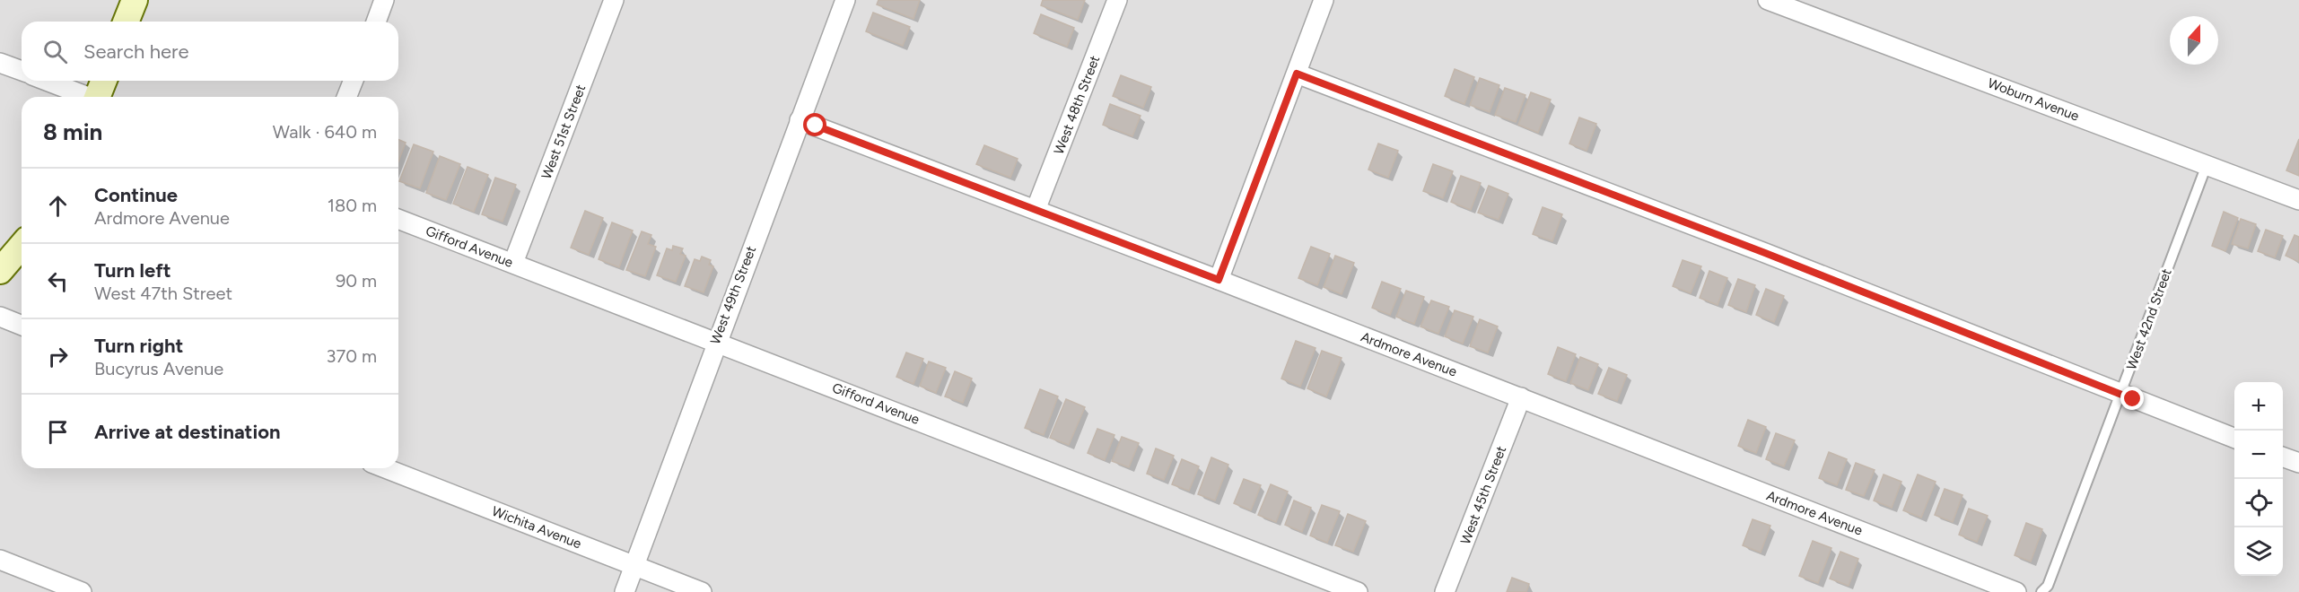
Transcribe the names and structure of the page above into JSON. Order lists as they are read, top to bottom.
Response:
{
  "streets": {
    "street": [
      "Woburn Avenue",
      "West 48th Street",
      "West 51st Street",
      "Gifford Avenue",
      "West 49th Street",
      "Ardmore Avenue",
      "West 45th Street",
      "Wichita Avenue"
    ],
    "lane": ["West 42nd Street"]
  },
  "crossings": [
    ["Woburn Avenue", "West 42nd Street"],
    ["West 48th Street", "Ardmore Avenue"],
    ["West 51st Street", "Gifford Avenue"],
    ["Gifford Avenue", "West 49th Street"],
    ["West 49th Street", "Ardmore Avenue"],
    ["West 49th Street", "Wichita Avenue"],
    ["Ardmore Avenue", "West 45th Street"]
  ],
  "north": "top",
  "page": {
    "search": "Search here",
    "heading": ["8 min", "Walk · 640 m"],
    "list": [
      ["Continue", "Ardmore Avenue", "180 m"],
      ["Turn left", "West 47th Street", "90 m"],
      ["Turn right", "Bucyrus Avenue", "370 m"],
      "Arrive at destination"
    ],
    "map_buttons": ["+", "−"]
  }
}
